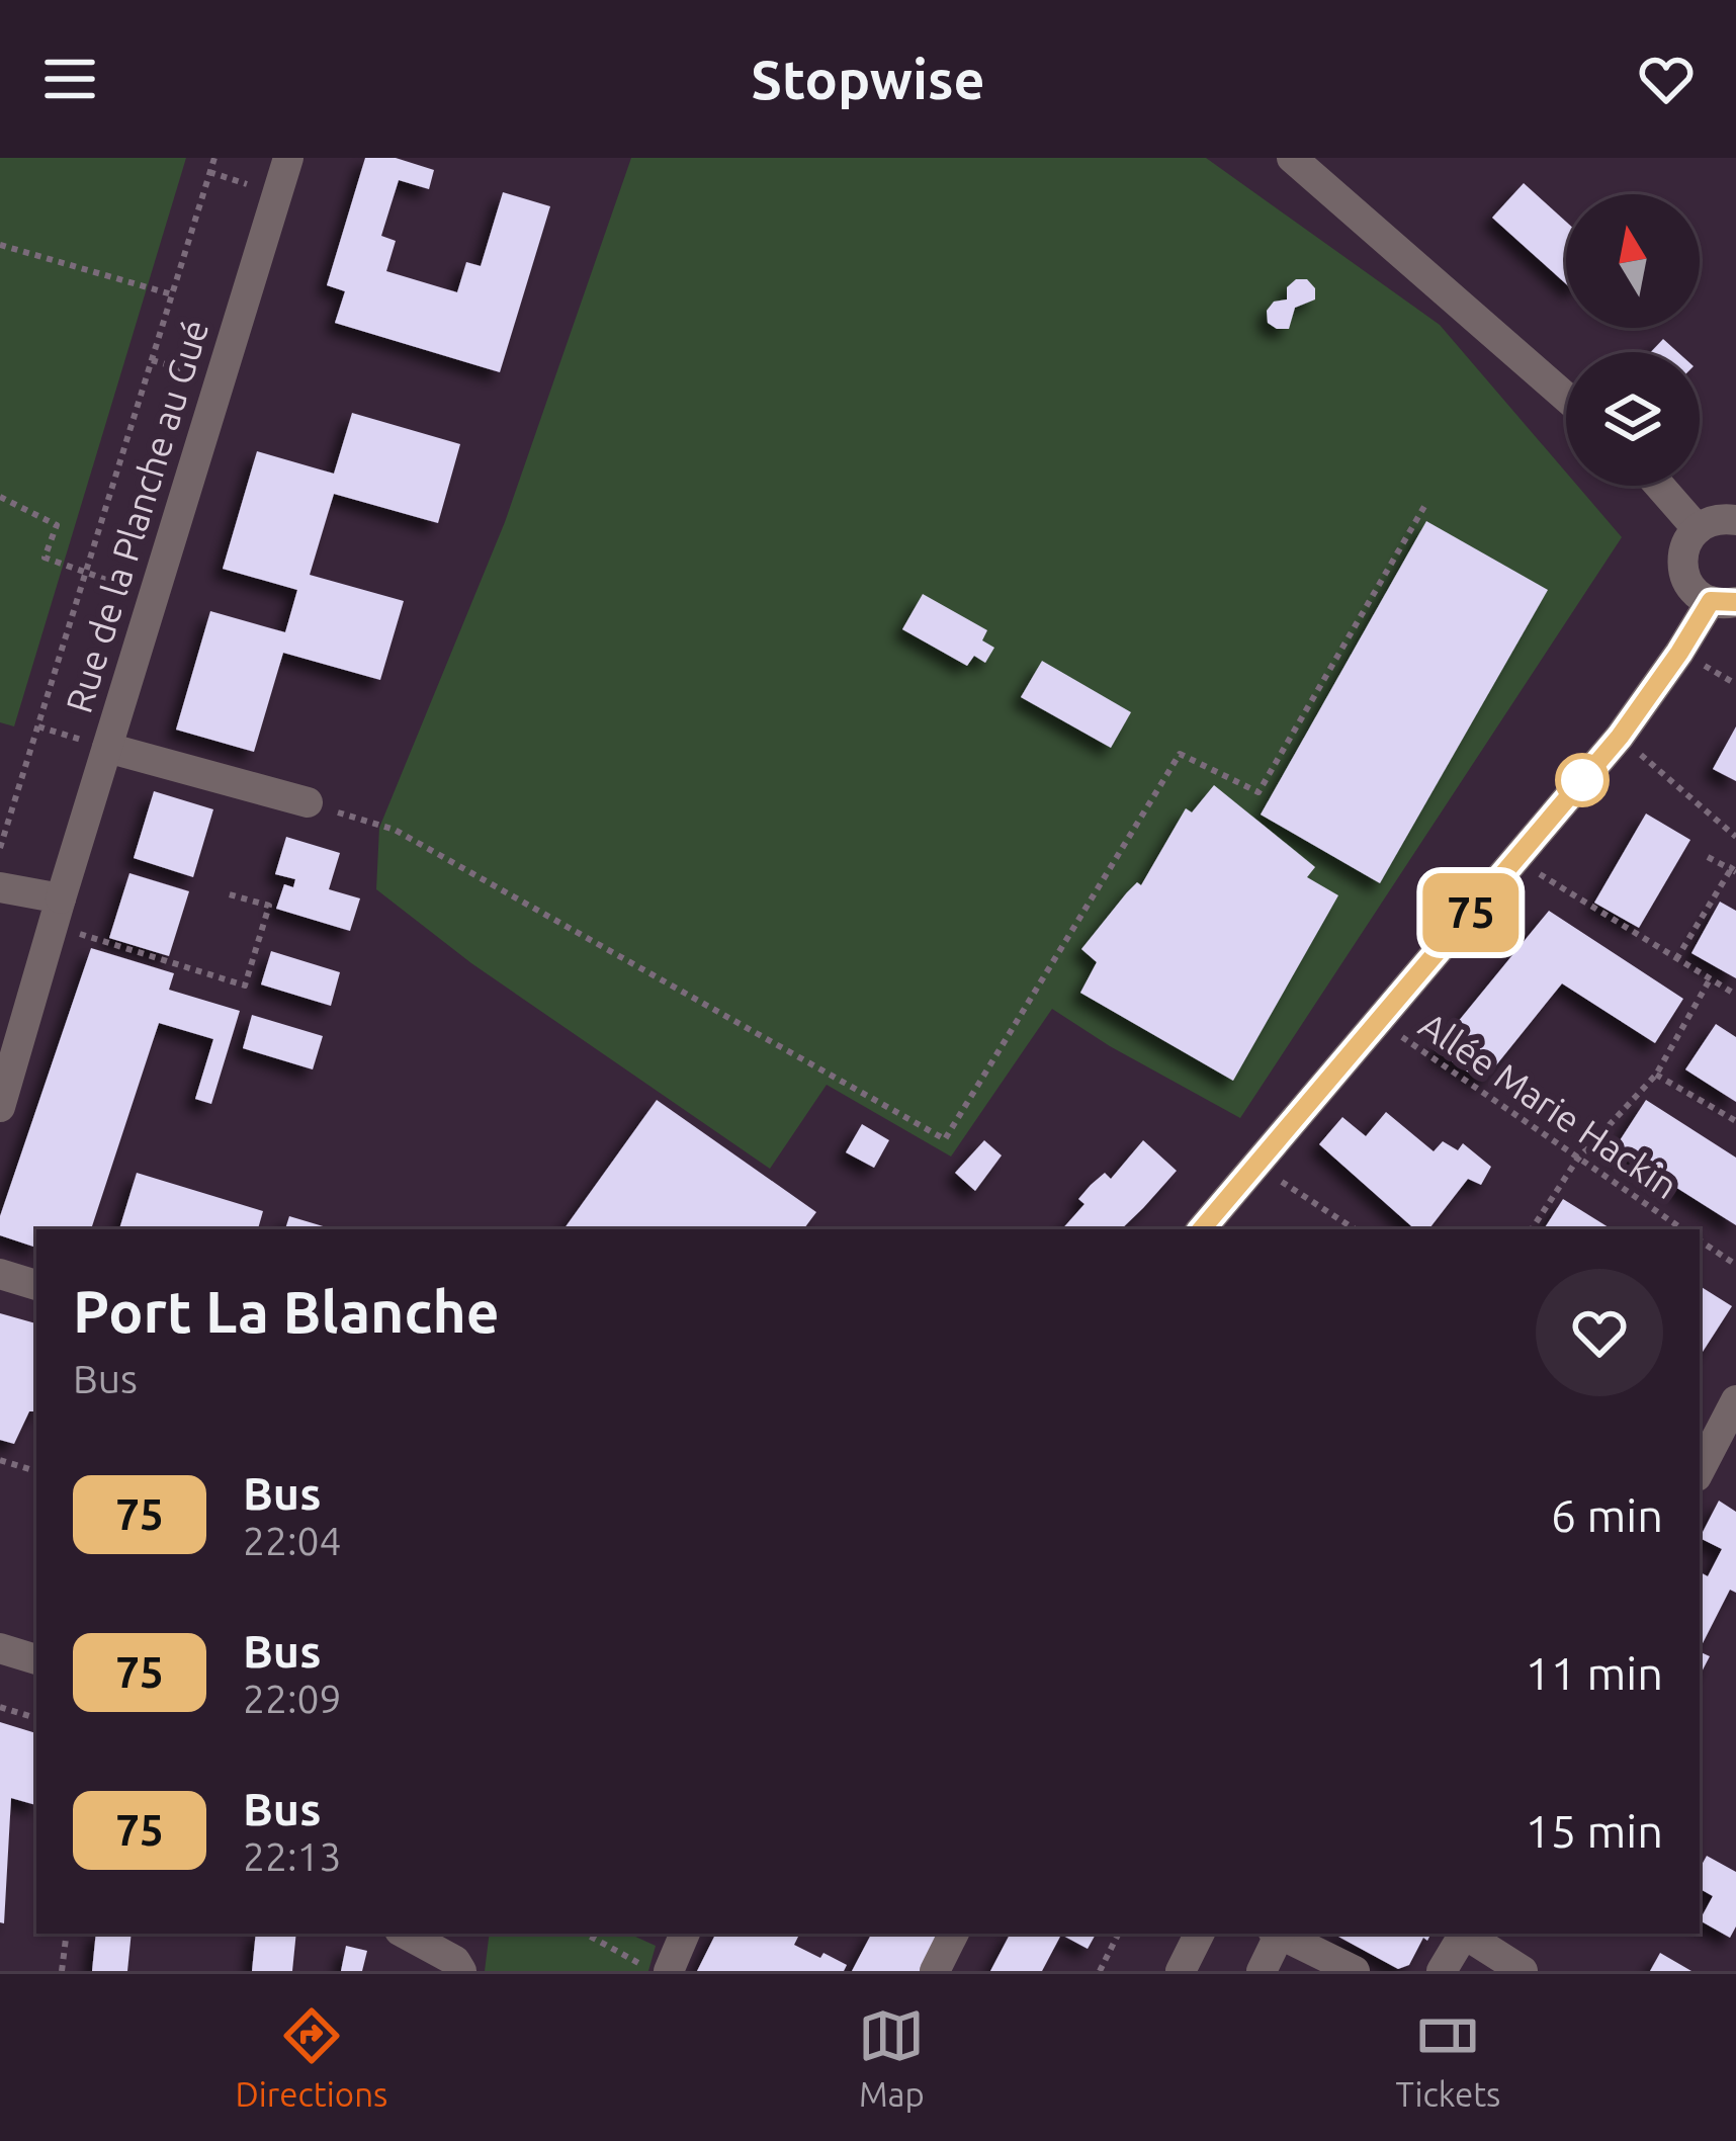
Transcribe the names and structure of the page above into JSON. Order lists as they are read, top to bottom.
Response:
{
  "streets": {
    "street": ["Rue de la Planche au Gué"],
    "path": ["Allée Marie Hackin"]
  },
  "lines": ["bus line 75"],
  "north": "top",
  "page": {
    "header": "Stopwise",
    "on_map": "75",
    "heading": ["Port La Blanche", "Bus"],
    "list": [
      {
        "mark": "75",
        "name": "Bus",
        "note": "22:04",
        "value": "6 min"
      },
      {
        "mark": "75",
        "name": "Bus",
        "note": "22:09",
        "value": "11 min"
      },
      {
        "mark": "75",
        "name": "Bus",
        "note": "22:13",
        "value": "15 min"
      }
    ],
    "tabs": ["Directions", "Map", "Tickets"]
  }
}
